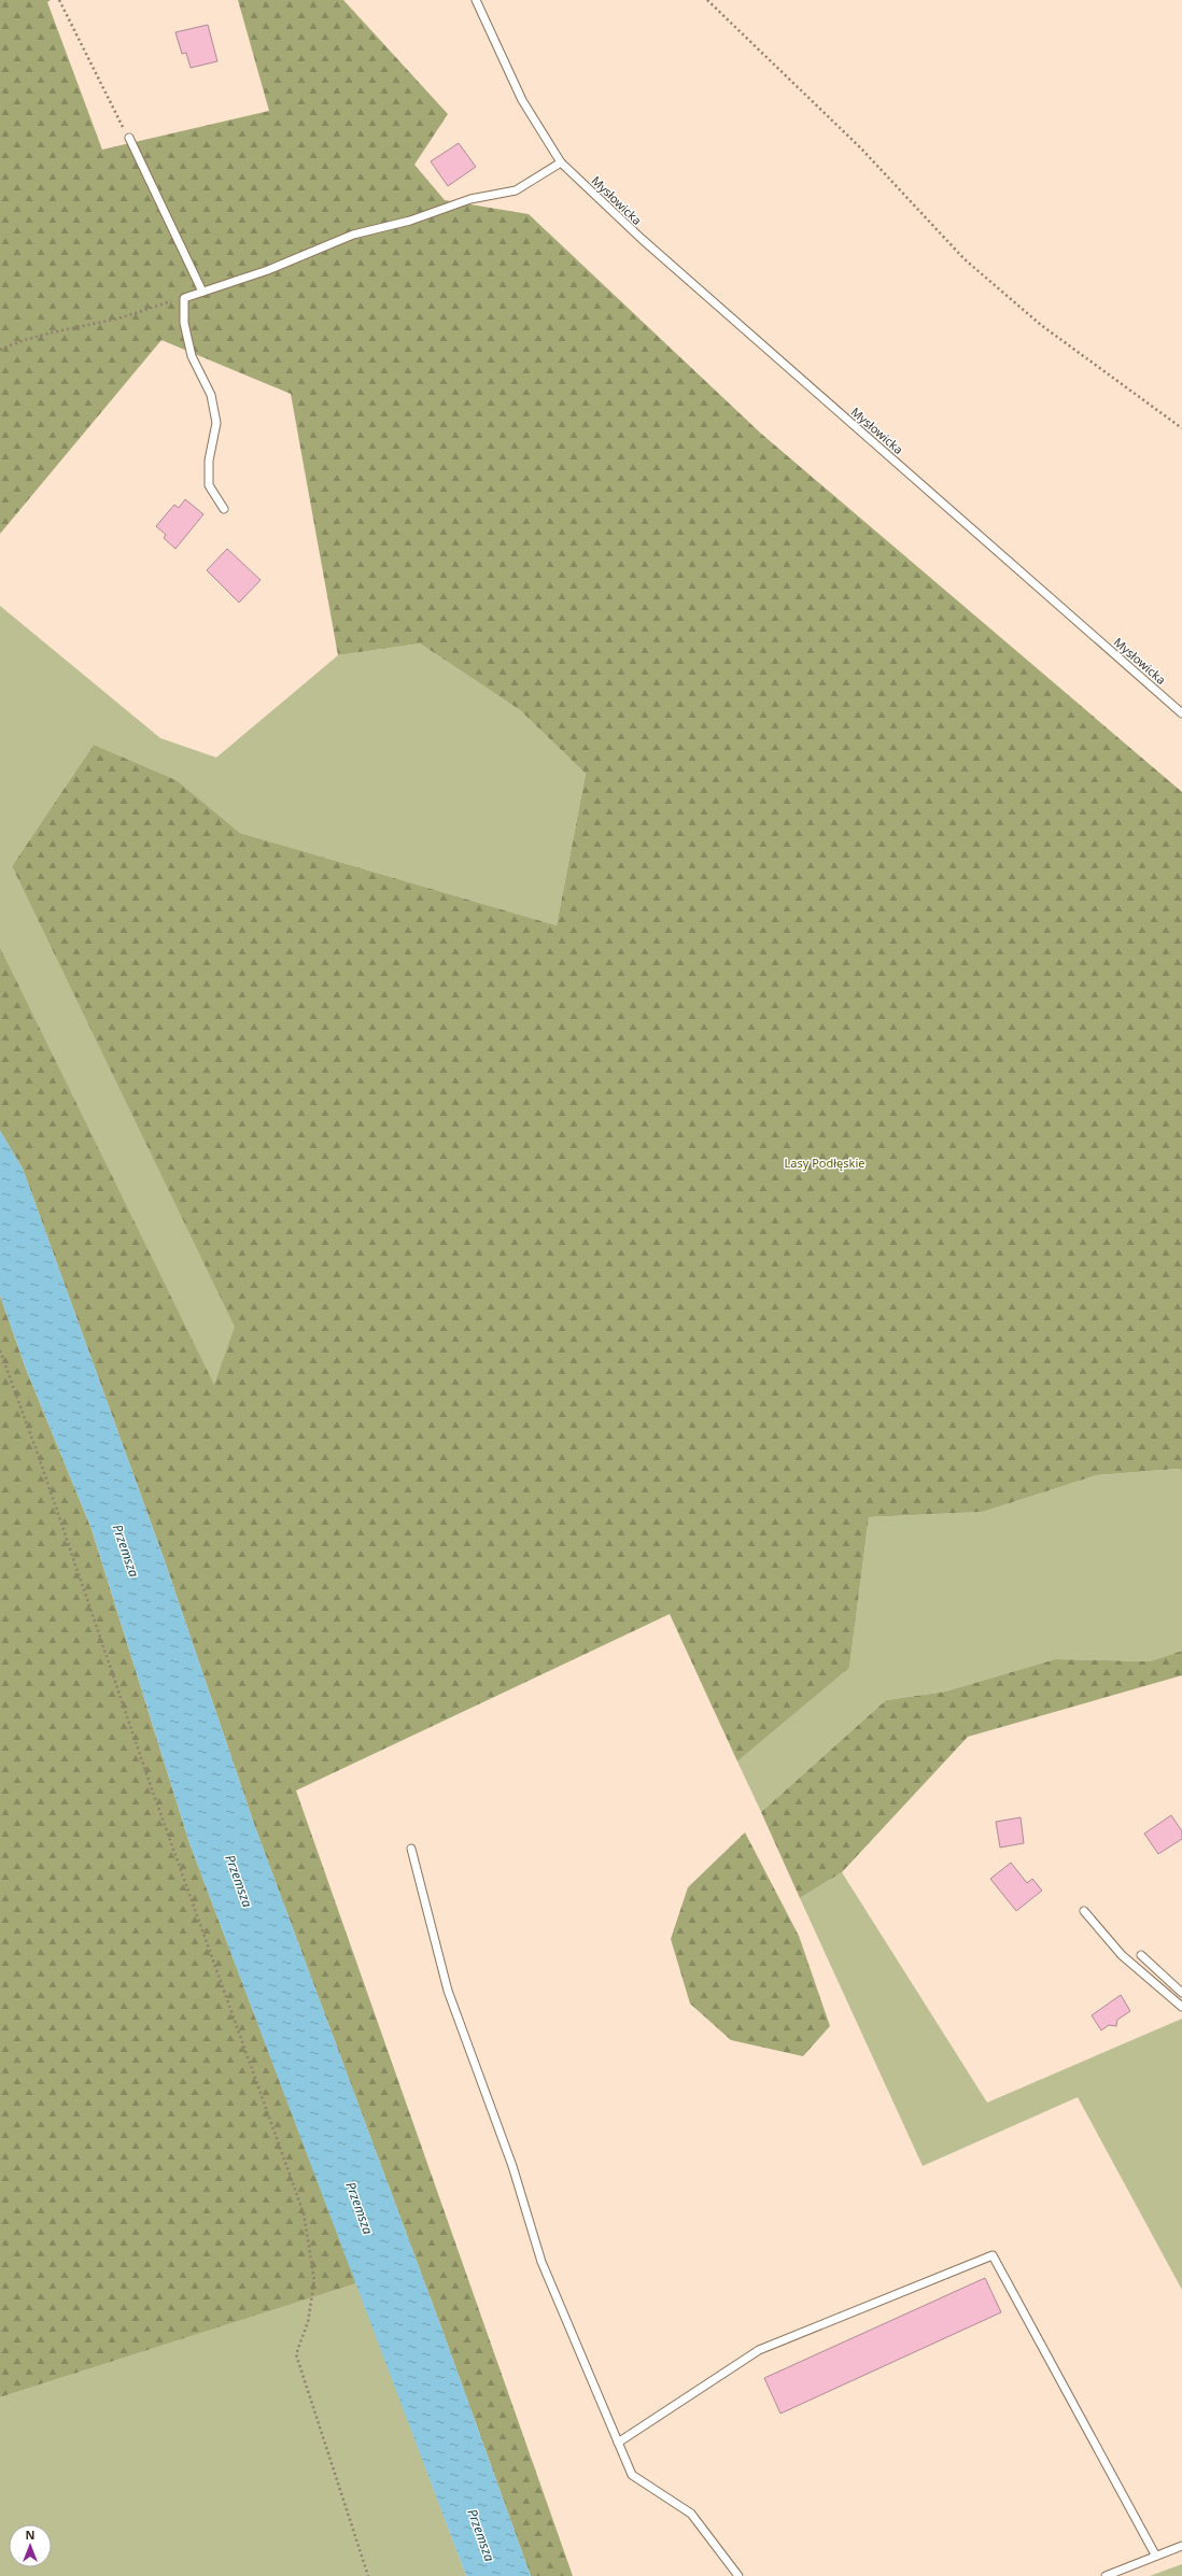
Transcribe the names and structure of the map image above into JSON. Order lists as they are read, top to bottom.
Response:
{
  "streets": {
    "lane": ["Mysłowicka"]
  },
  "water": ["Przemsza"],
  "parks": ["Lasy Podłęskie"],
  "north": "top"
}
